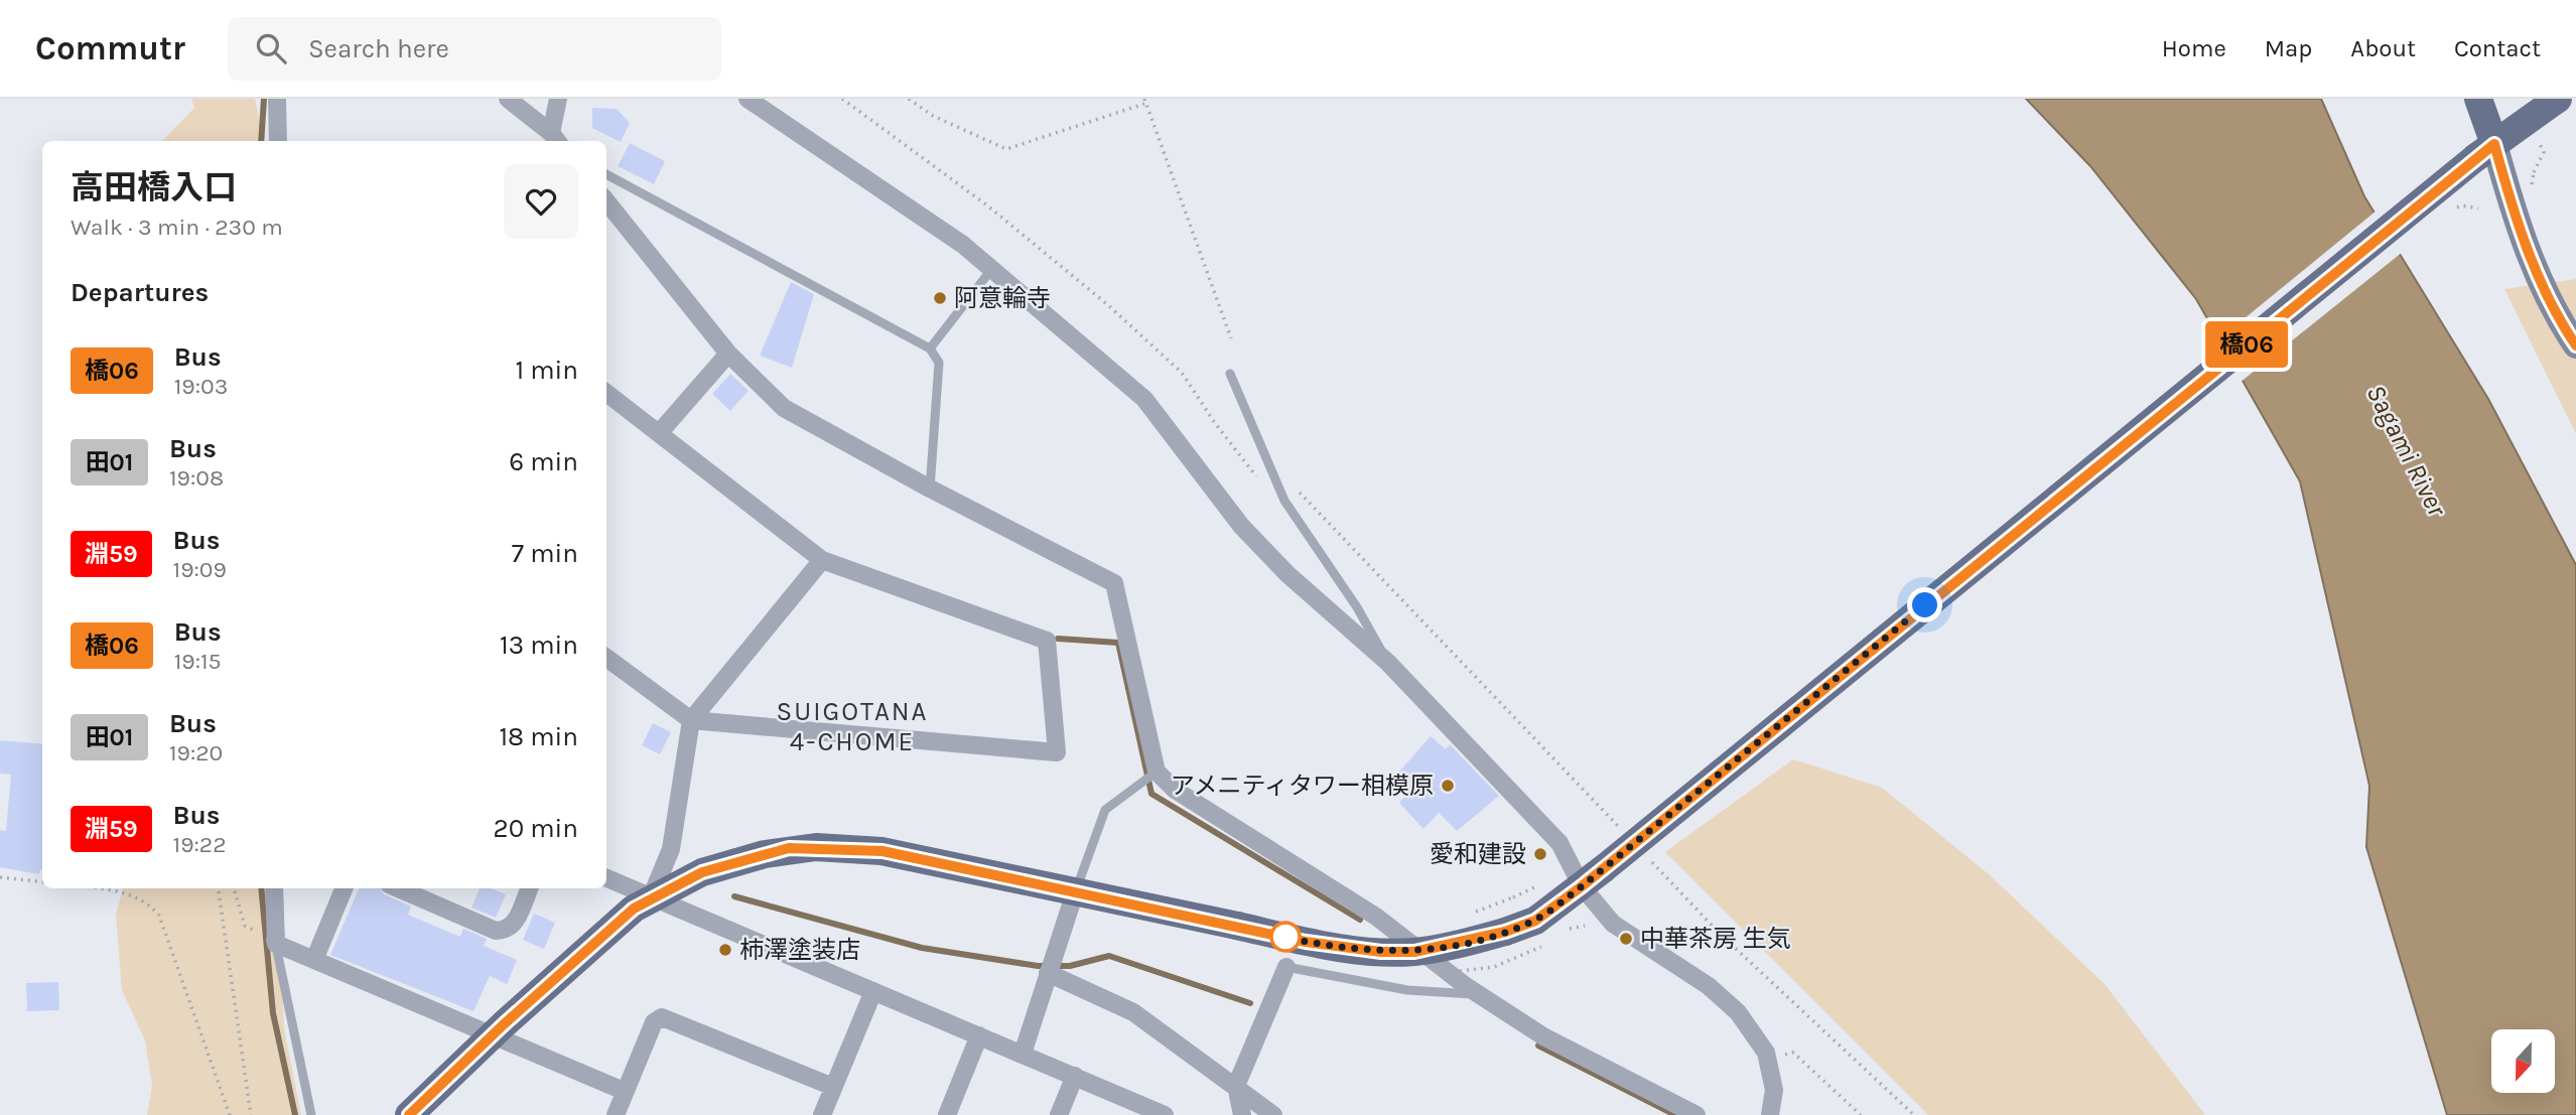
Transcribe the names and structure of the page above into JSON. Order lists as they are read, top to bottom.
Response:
{
  "districts": ["SUIGOTANA 4-CHOME"],
  "water": ["Sagami River"],
  "places": [
    "阿意輪寺",
    "アメニティタワー相模原",
    "愛和建設",
    "中華茶房 生気",
    "柿澤塗装店"
  ],
  "lines": ["bus line 橋06"],
  "north": "bottom",
  "page": {
    "header": "Commutr",
    "search": "Search here",
    "nav": [
      "Home",
      "Map",
      "About",
      "Contact"
    ],
    "on_map": "橋06",
    "heading": [
      ["高田橋入口", "Walk · 3 min · 230 m"],
      "Departures"
    ],
    "list": [
      {
        "mark": "橋06",
        "name": "Bus",
        "note": "19:03",
        "value": "1 min"
      },
      {
        "mark": "田01",
        "name": "Bus",
        "note": "19:08",
        "value": "6 min"
      },
      {
        "mark": "淵59",
        "name": "Bus",
        "note": "19:09",
        "value": "7 min"
      },
      {
        "mark": "橋06",
        "name": "Bus",
        "note": "19:15",
        "value": "13 min"
      },
      {
        "mark": "田01",
        "name": "Bus",
        "note": "19:20",
        "value": "18 min"
      },
      {
        "mark": "淵59",
        "name": "Bus",
        "note": "19:22",
        "value": "20 min"
      }
    ]
  }
}
